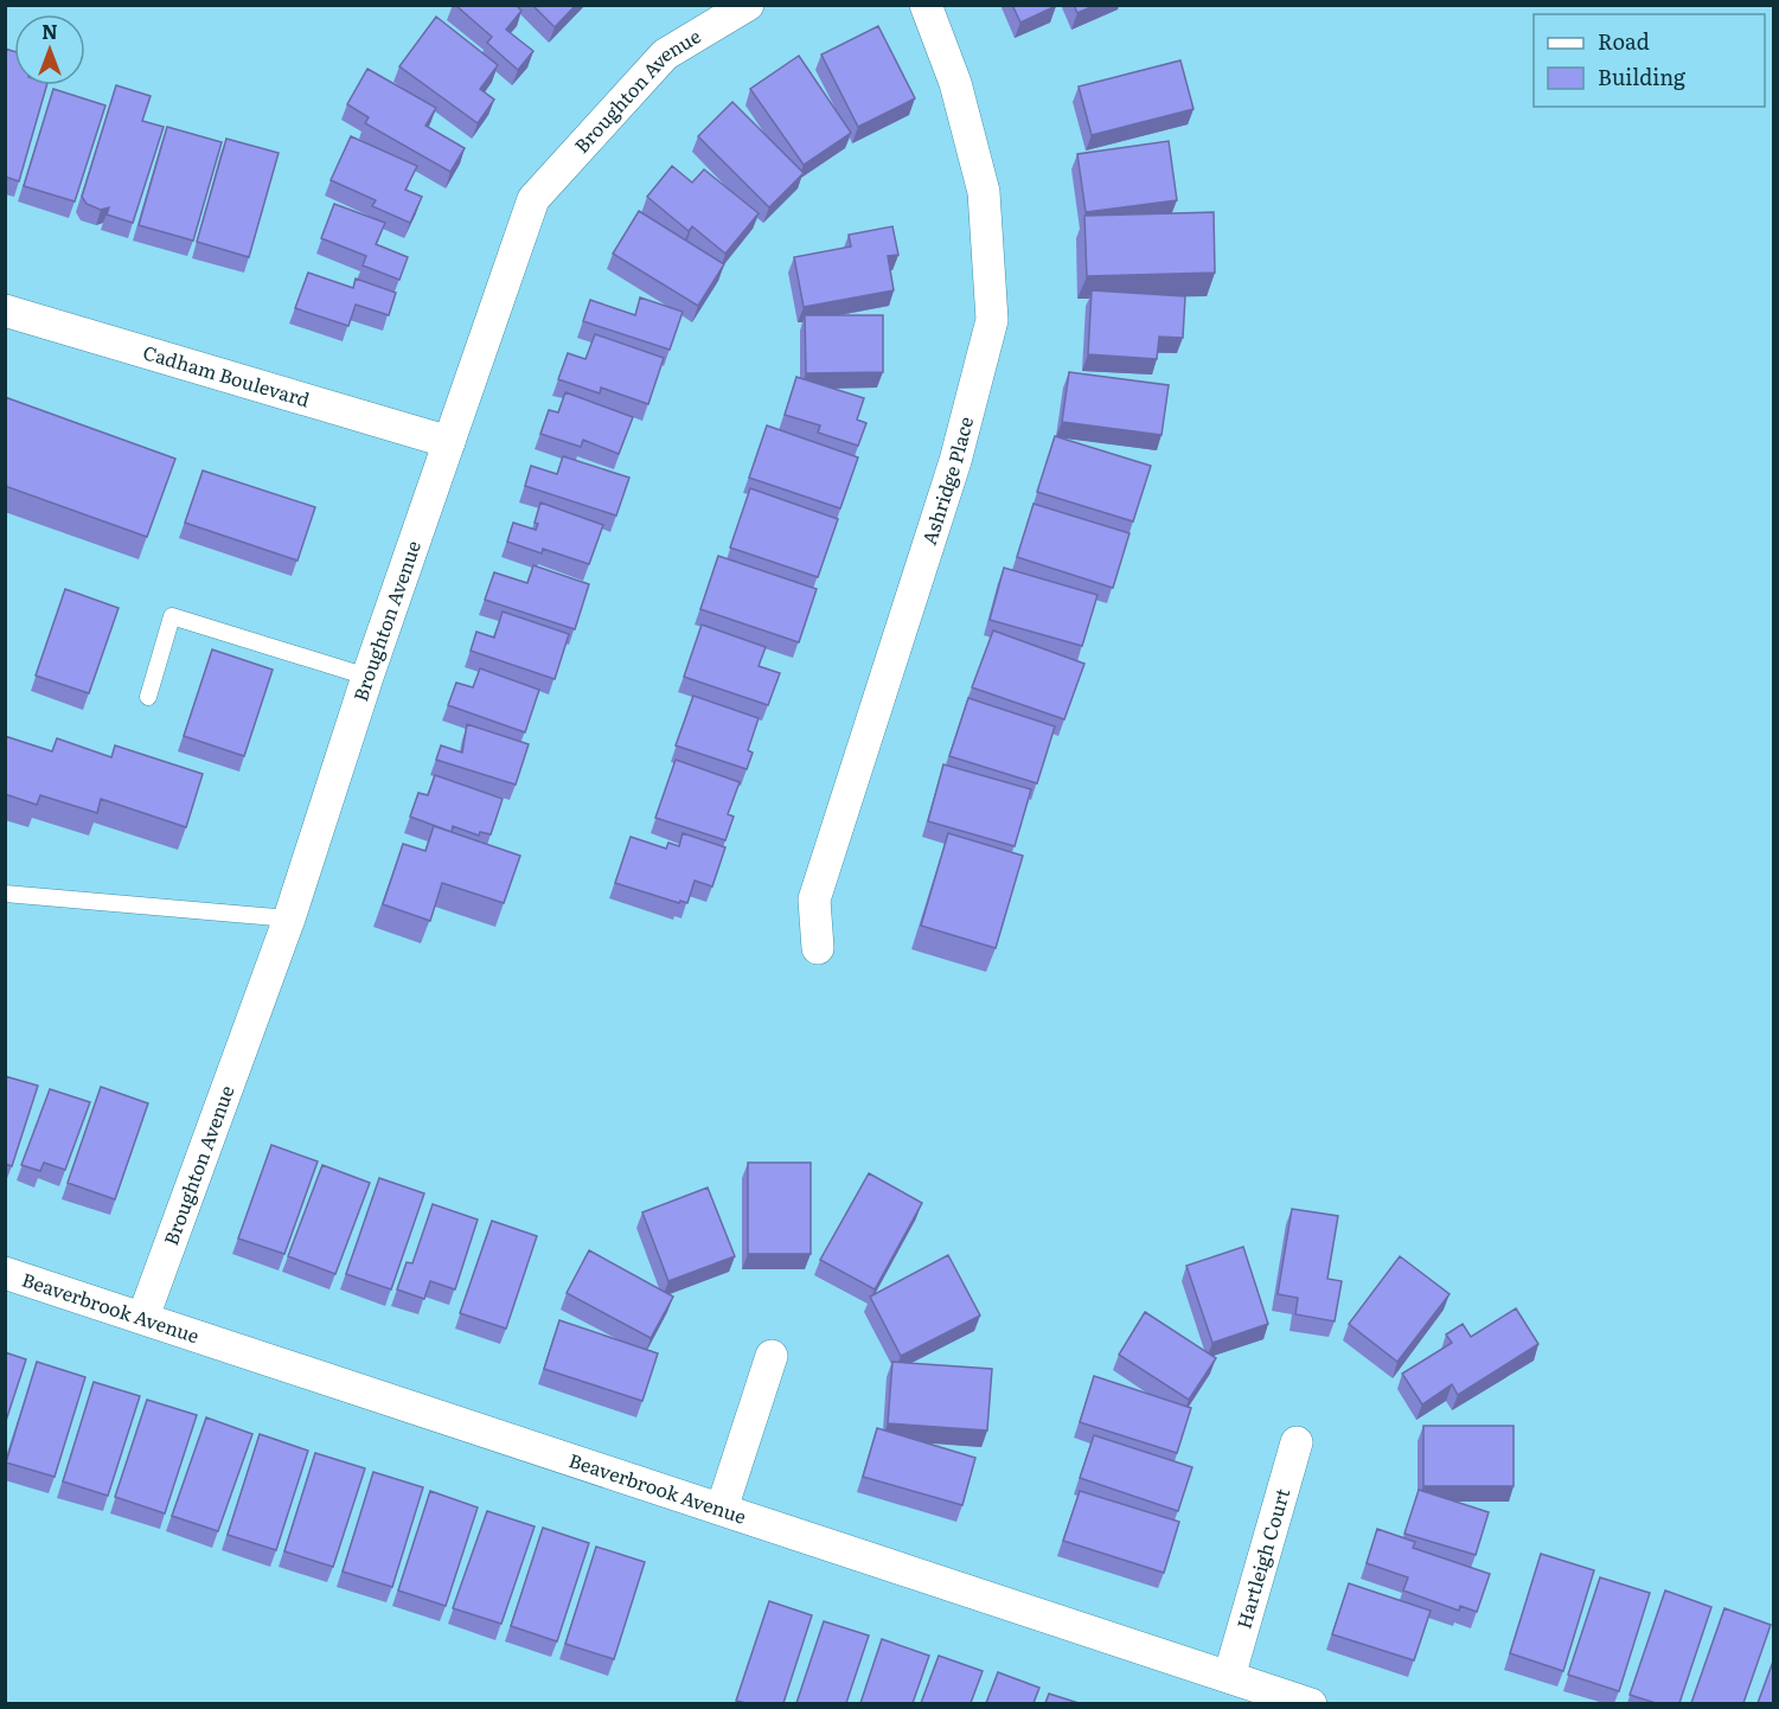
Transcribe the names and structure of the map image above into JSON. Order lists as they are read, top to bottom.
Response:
{
  "streets": {
    "street": [
      "Broughton Avenue",
      "Cadham Boulevard",
      "Ashridge Place",
      "Beaverbrook Avenue",
      "Hartleigh Court"
    ]
  },
  "crossings": [
    ["Broughton Avenue", "Cadham Boulevard"],
    ["Broughton Avenue", "Beaverbrook Avenue"],
    ["Beaverbrook Avenue", "Hartleigh Court"]
  ],
  "legend": ["Road", "Building"],
  "north": "top"
}
